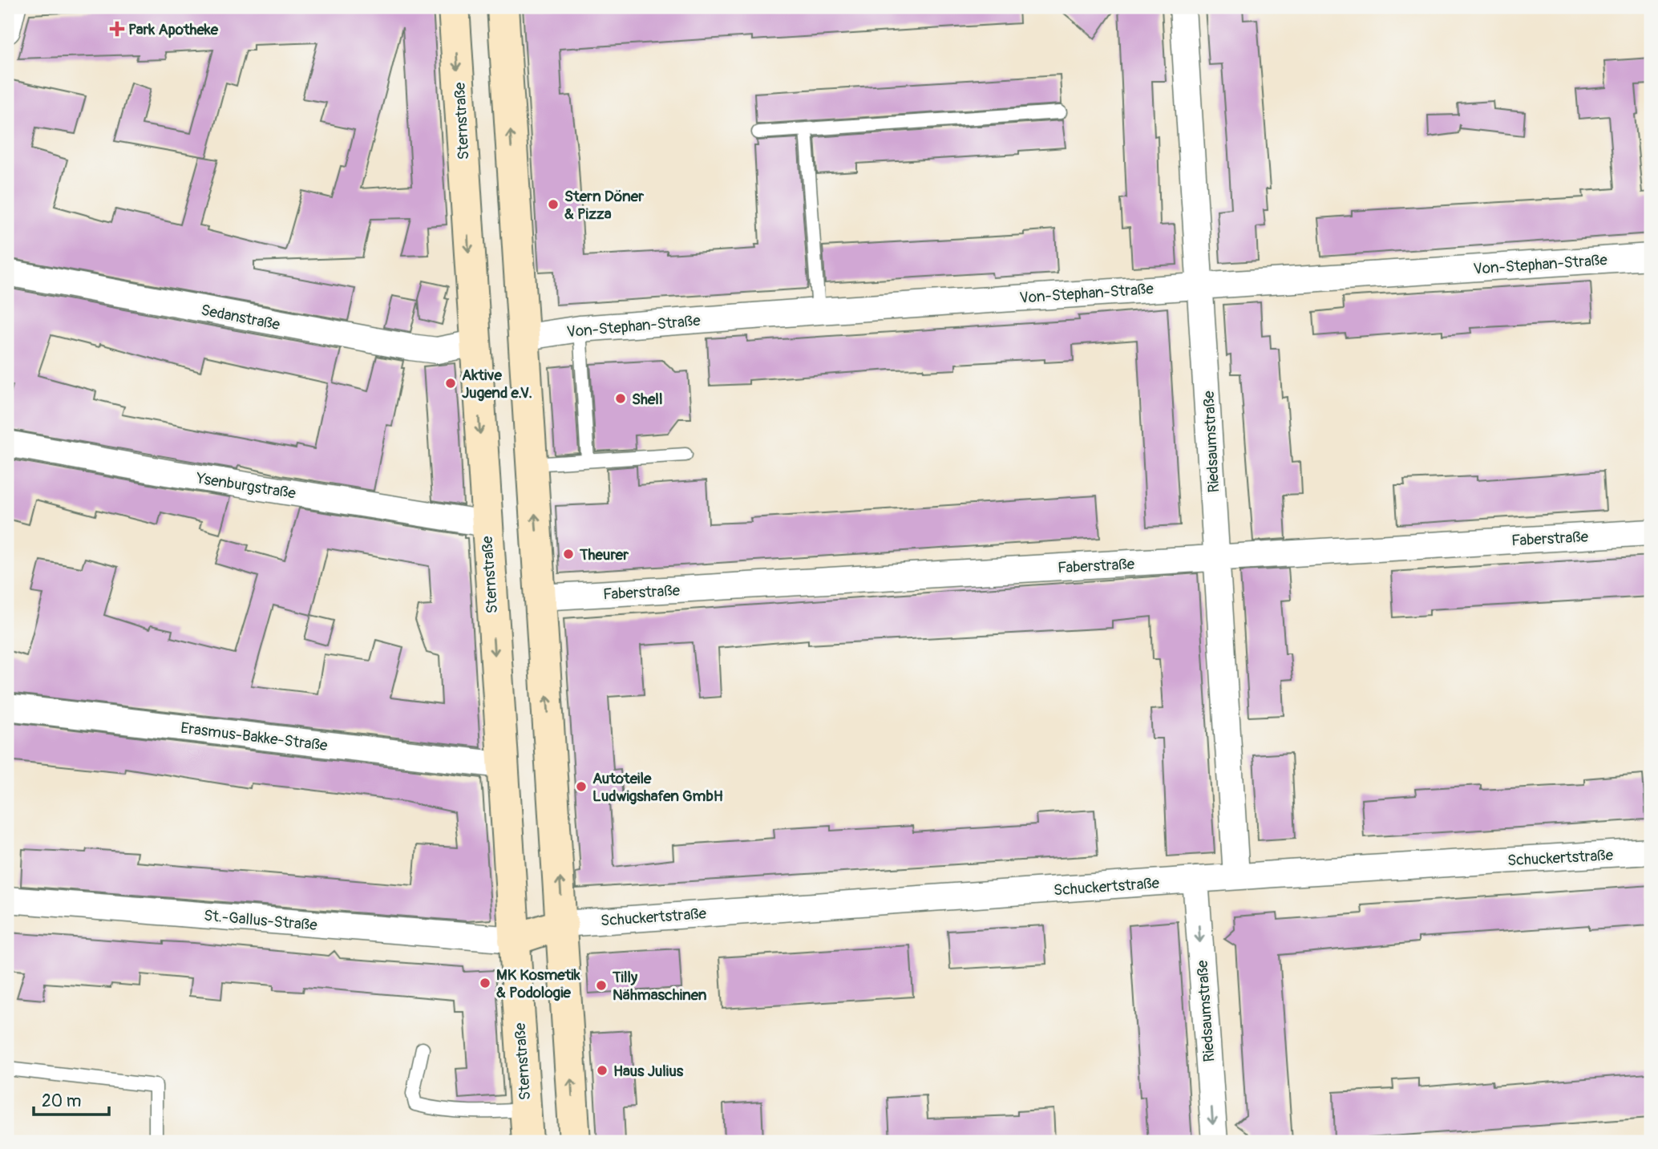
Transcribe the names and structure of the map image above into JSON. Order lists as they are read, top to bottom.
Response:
{
  "streets": {
    "main road": ["Sternstraße"],
    "street": [
      "Von-Stephan-Straße",
      "Sedanstraße",
      "Riedsaumstraße",
      "Ysenburgstraße",
      "Faberstraße",
      "Erasmus-Bakke-Straße",
      "Schuckertstraße",
      "St.-Gallus-Straße"
    ]
  },
  "crossings": [
    ["Sternstraße", "Sedanstraße"],
    ["Sternstraße", "Ysenburgstraße"],
    ["Sternstraße", "Erasmus-Bakke-Straße"],
    ["Sternstraße", "St.-Gallus-Straße"],
    ["Von-Stephan-Straße", "Riedsaumstraße"],
    ["Riedsaumstraße", "Faberstraße"],
    ["Riedsaumstraße", "Schuckertstraße"]
  ],
  "places": {
    "health": ["Park Apotheke"],
    "other": [
      "Stern Döner & Pizza",
      "Aktive Jugend e.V.",
      "Shell",
      "Theurer",
      "Autoteile Ludwigshafen GmbH",
      "MK Kosmetik & Podologie",
      "Tilly Nähmaschinen",
      "Haus Julius"
    ]
  },
  "scale_bar": "20 m"
}
